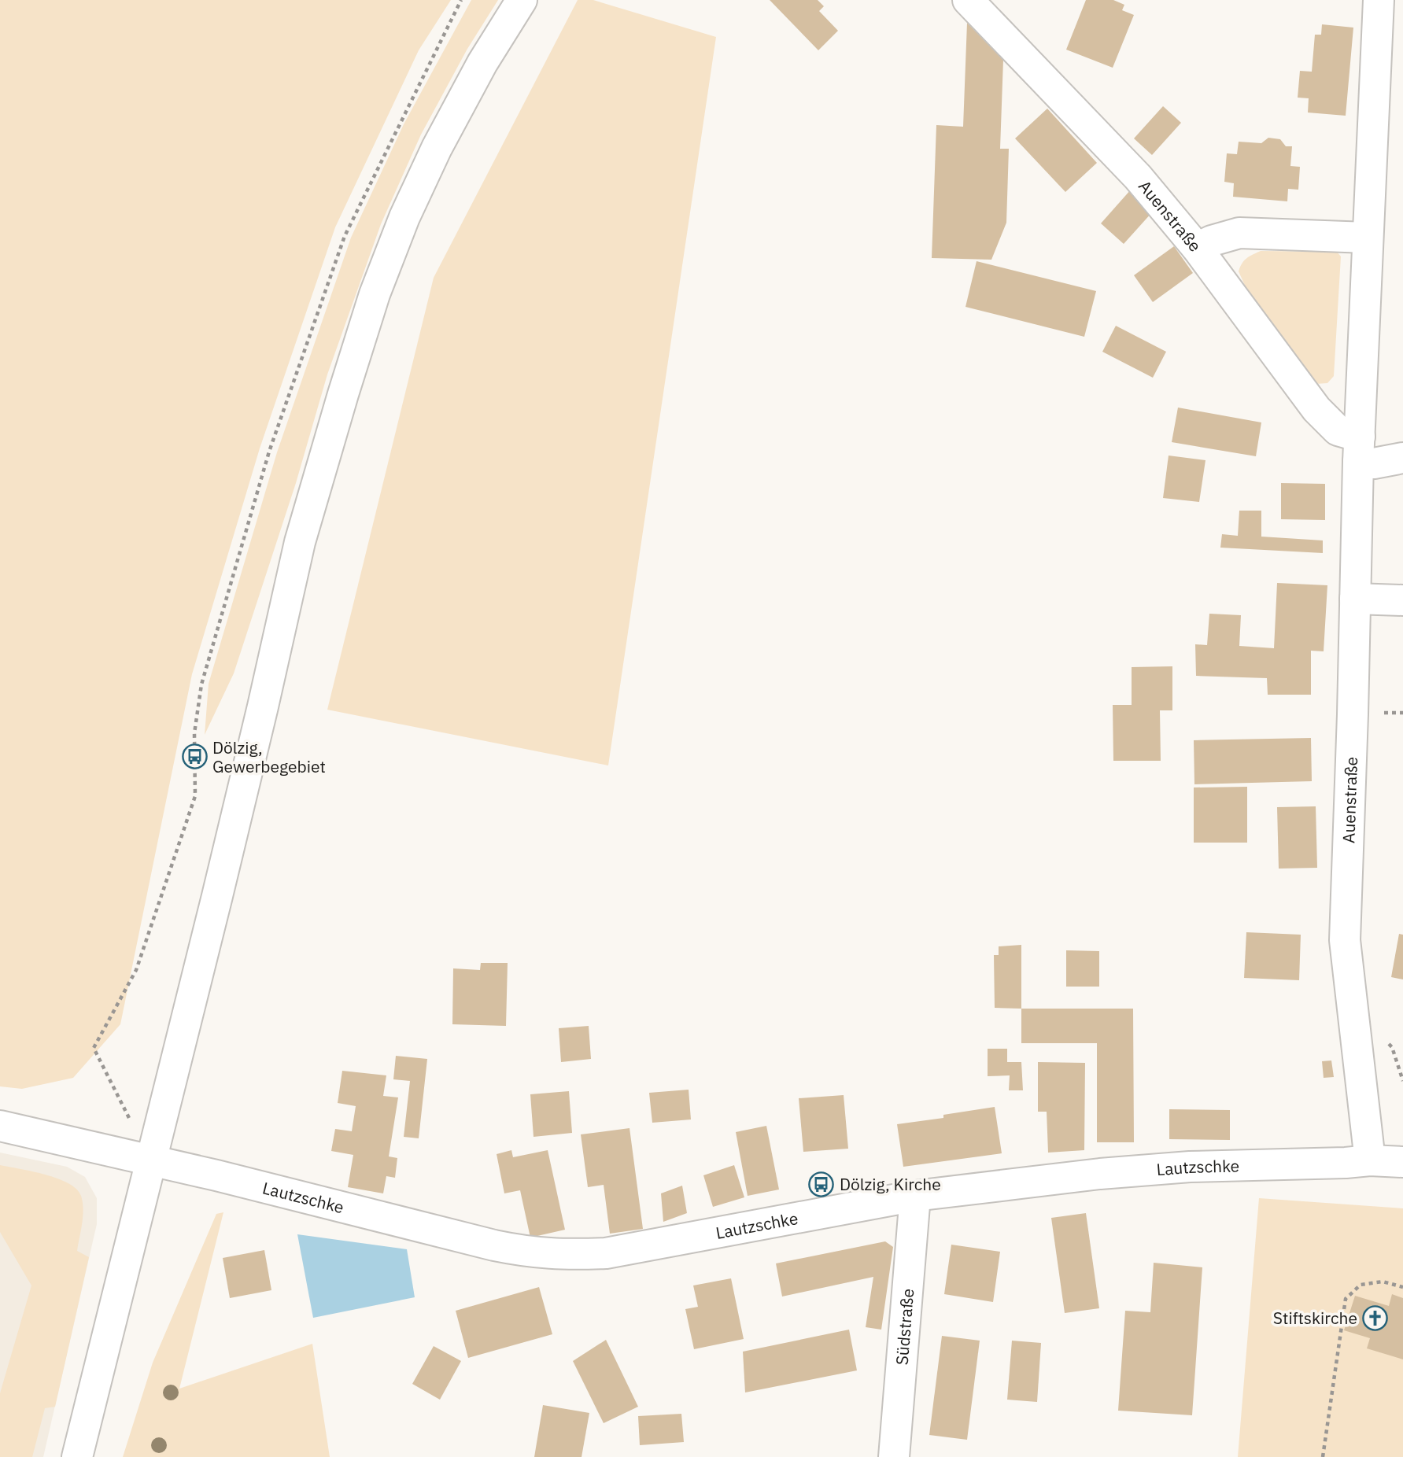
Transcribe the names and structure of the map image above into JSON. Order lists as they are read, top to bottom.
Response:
{
  "streets": {
    "street": ["Auenstraße", "Lautzschke", "Südstraße"]
  },
  "crossings": [
    ["Auenstraße", "Lautzschke"],
    ["Lautzschke", "Südstraße"]
  ],
  "places": {
    "bus stop": ["Dölzig, Gewerbegebiet", "Dölzig, Kirche"],
    "church": ["Stiftskirche"]
  }
}
